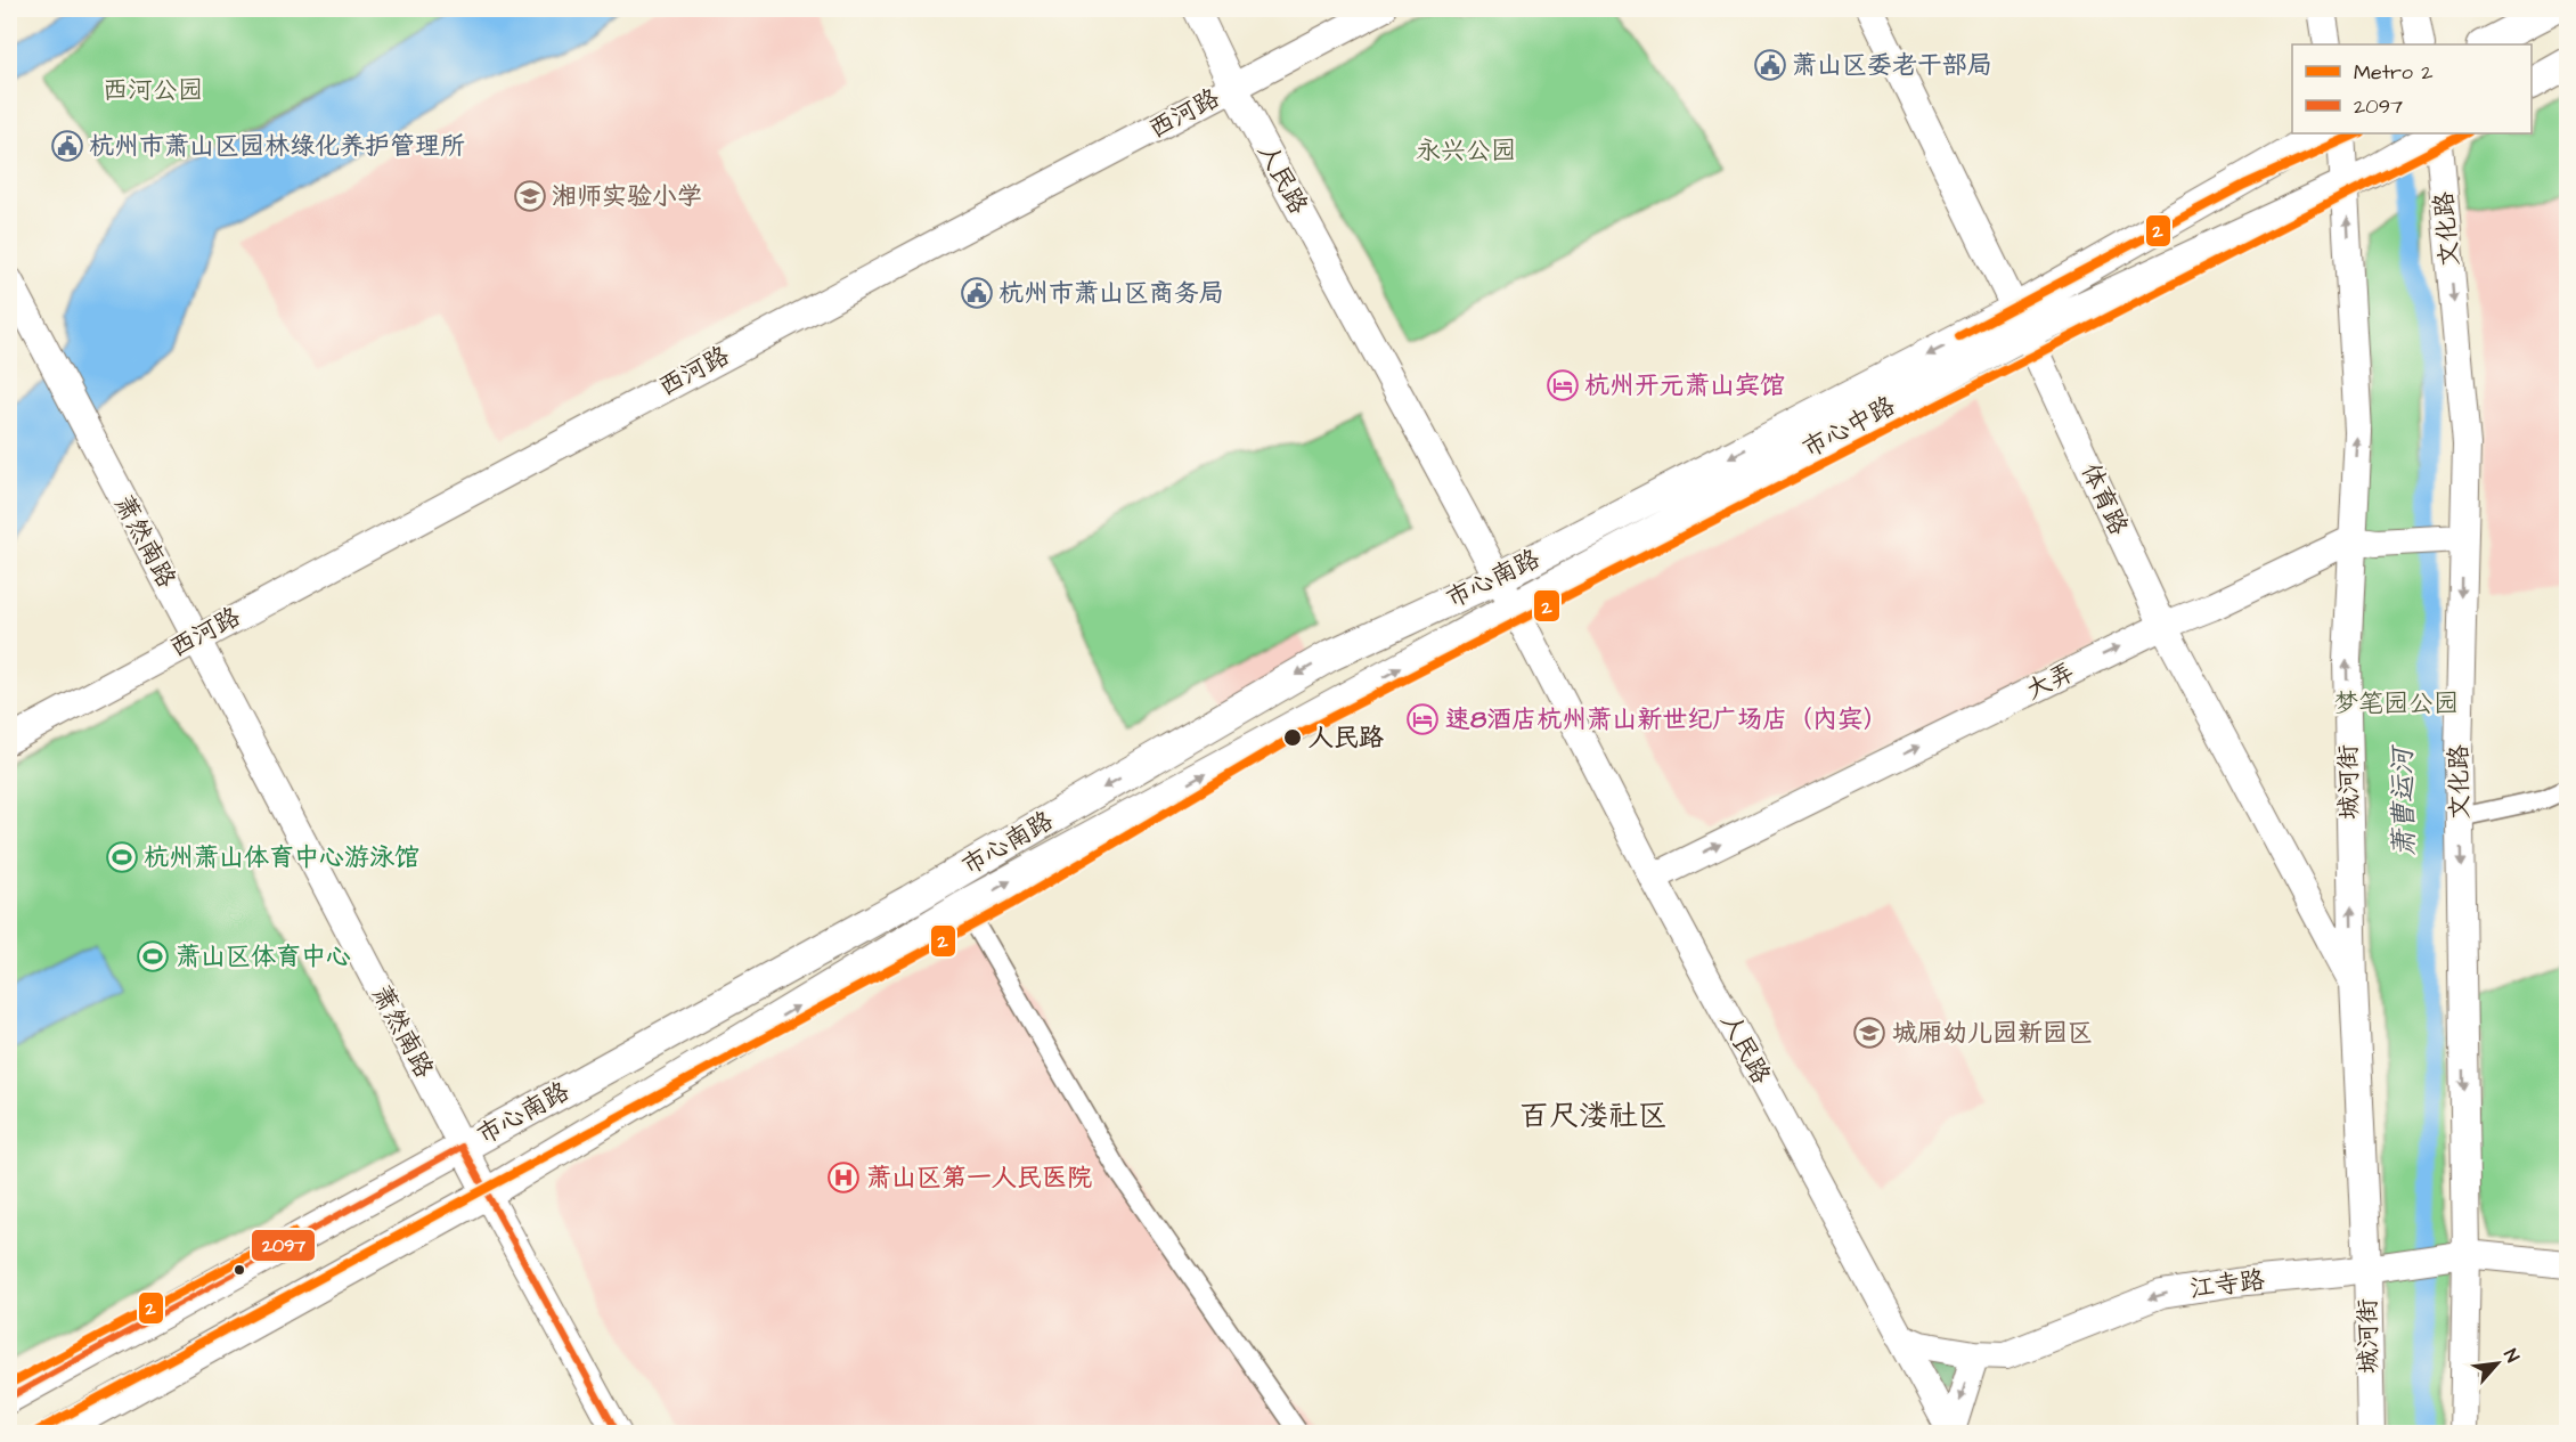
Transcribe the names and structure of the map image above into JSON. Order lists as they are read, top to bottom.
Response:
{
  "streets": {
    "main road": ["市心中路", "市心南路"],
    "street": [
      "西河路",
      "人民路",
      "文化路",
      "体育路",
      "萧然南路",
      "大弄",
      "城河街",
      "江寺路"
    ]
  },
  "crossings": [
    ["西河路", "人民路"],
    ["西河路", "萧然南路"],
    ["人民路", "市心中路"],
    ["人民路", "市心南路"],
    ["人民路", "大弄"],
    ["人民路", "江寺路"],
    ["文化路", "市心中路"],
    ["文化路", "大弄"],
    ["文化路", "江寺路"],
    ["市心中路", "体育路"],
    ["市心中路", "萧然南路"],
    ["市心中路", "市心南路"],
    ["市心中路", "城河街"],
    ["体育路", "市心南路"],
    ["体育路", "大弄"],
    ["体育路", "城河街"],
    ["萧然南路", "市心南路"],
    ["大弄", "城河街"],
    ["城河街", "江寺路"]
  ],
  "one_way": [
    "文化路",
    "市心中路",
    "市心南路",
    "大弄",
    "城河街",
    "江寺路"
  ],
  "districts": ["百尺溇社区"],
  "water": ["萧曹运河"],
  "parks": ["西河公园", "永兴公园", "梦笔园公园"],
  "places": {
    "public building": ["萧山区委老干部局", "杭州市萧山区园林绿化养护管理所", "杭州市萧山区商务局"],
    "school or university": ["湘师实验小学", "城厢幼儿园新园区"],
    "hotel": ["杭州开元萧山宾馆", "速8酒店杭州萧山新世纪广场店（内宾）"],
    "other": ["人民路"],
    "sports": ["杭州萧山体育中心游泳馆", "萧山区体育中心"],
    "hospital": ["萧山区第一人民医院"]
  },
  "lines": ["metro line 2", "transit line 2097"],
  "legend": ["Metro 2", "2097"],
  "north": "top right"
}
